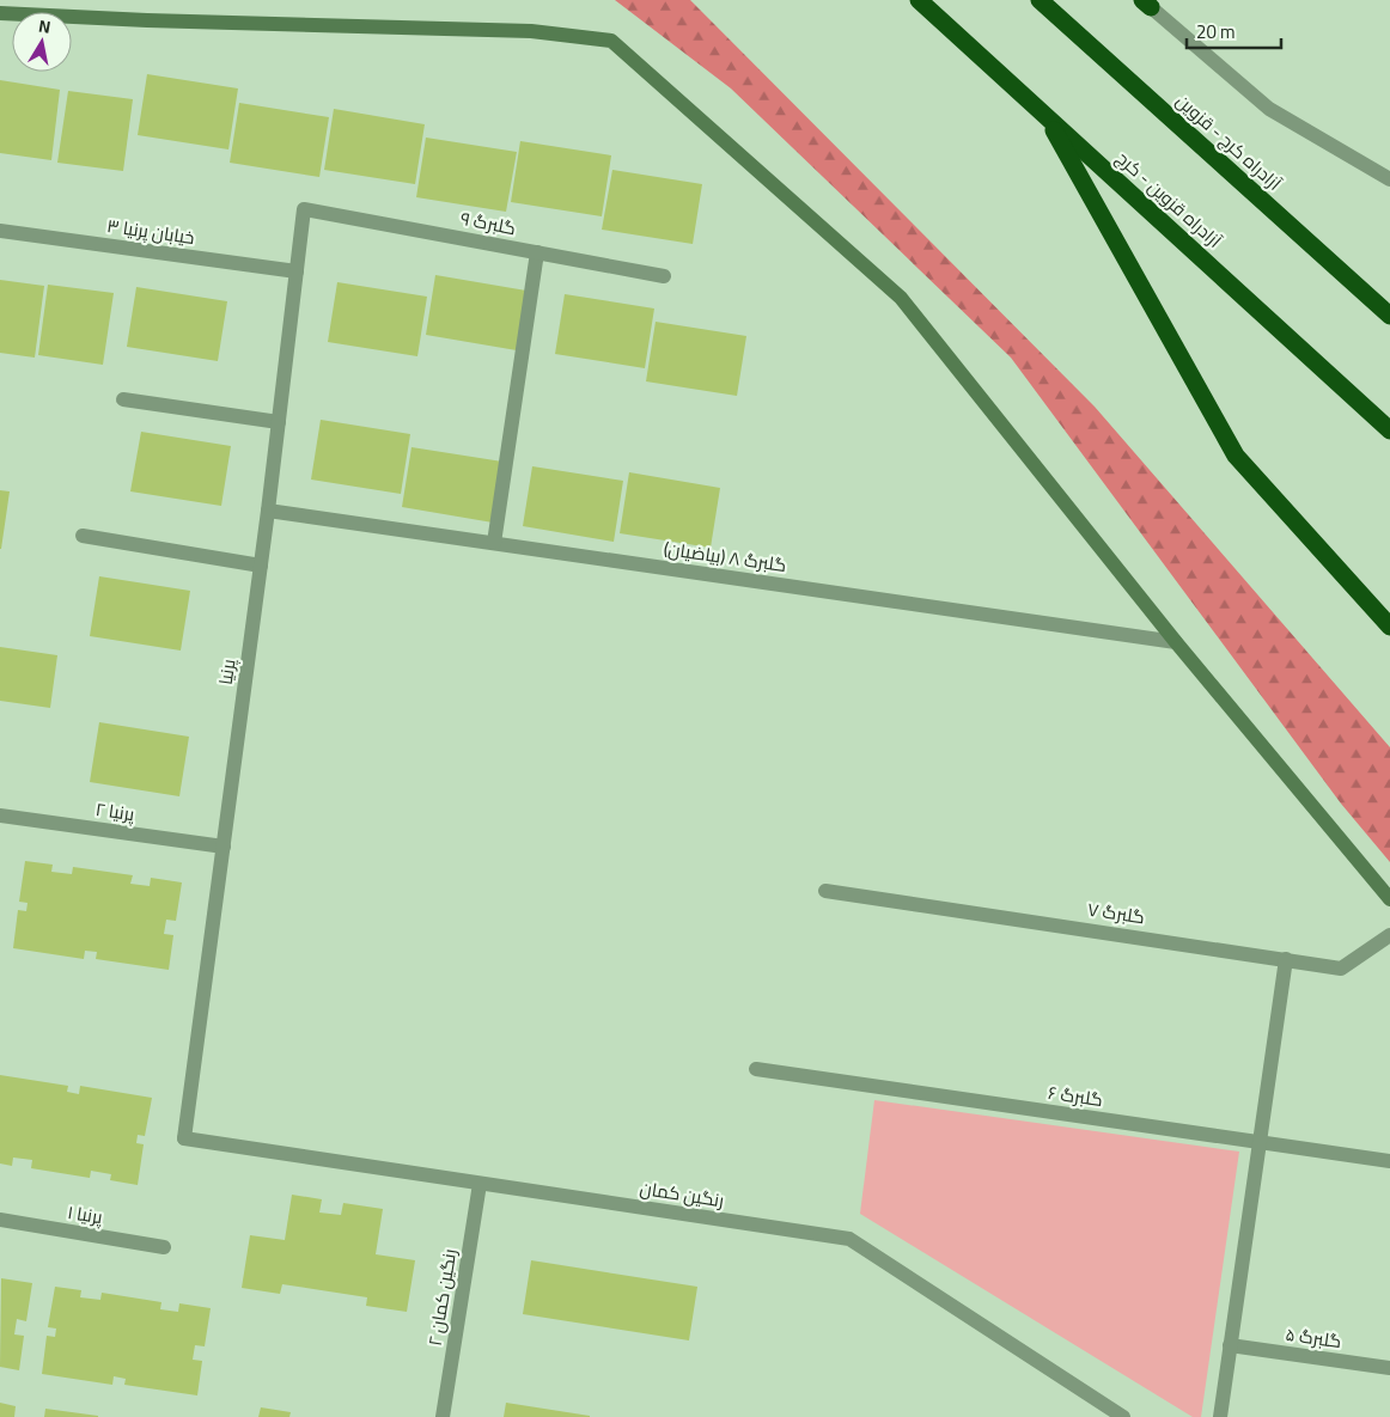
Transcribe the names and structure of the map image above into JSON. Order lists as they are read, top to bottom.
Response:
{
  "streets": {
    "highway": ["آزادراه کرج - قزوین", "آزادراه قزوین - کرج"],
    "street": [
      "گلبرگ ۹",
      "خیابان پرنیا ۳",
      "گلبرگ ۸ (بیاضیان)",
      "پرنیا",
      "پرنیا ۲",
      "گلبرگ ۷",
      "گلبرگ ۶",
      "رنگین کمان",
      "پرنیا ۱",
      "رنگین کمان ۲",
      "گلبرگ ۵"
    ]
  },
  "crossings": [
    ["گلبرگ ۹", "پرنیا"],
    ["خیابان پرنیا ۳", "پرنیا"],
    ["گلبرگ ۸ (بیاضیان)", "پرنیا"],
    ["پرنیا", "پرنیا ۲"],
    ["پرنیا", "رنگین کمان"],
    ["رنگین کمان", "رنگین کمان ۲"]
  ],
  "scale_bar": "20 m",
  "north": "top"
}
